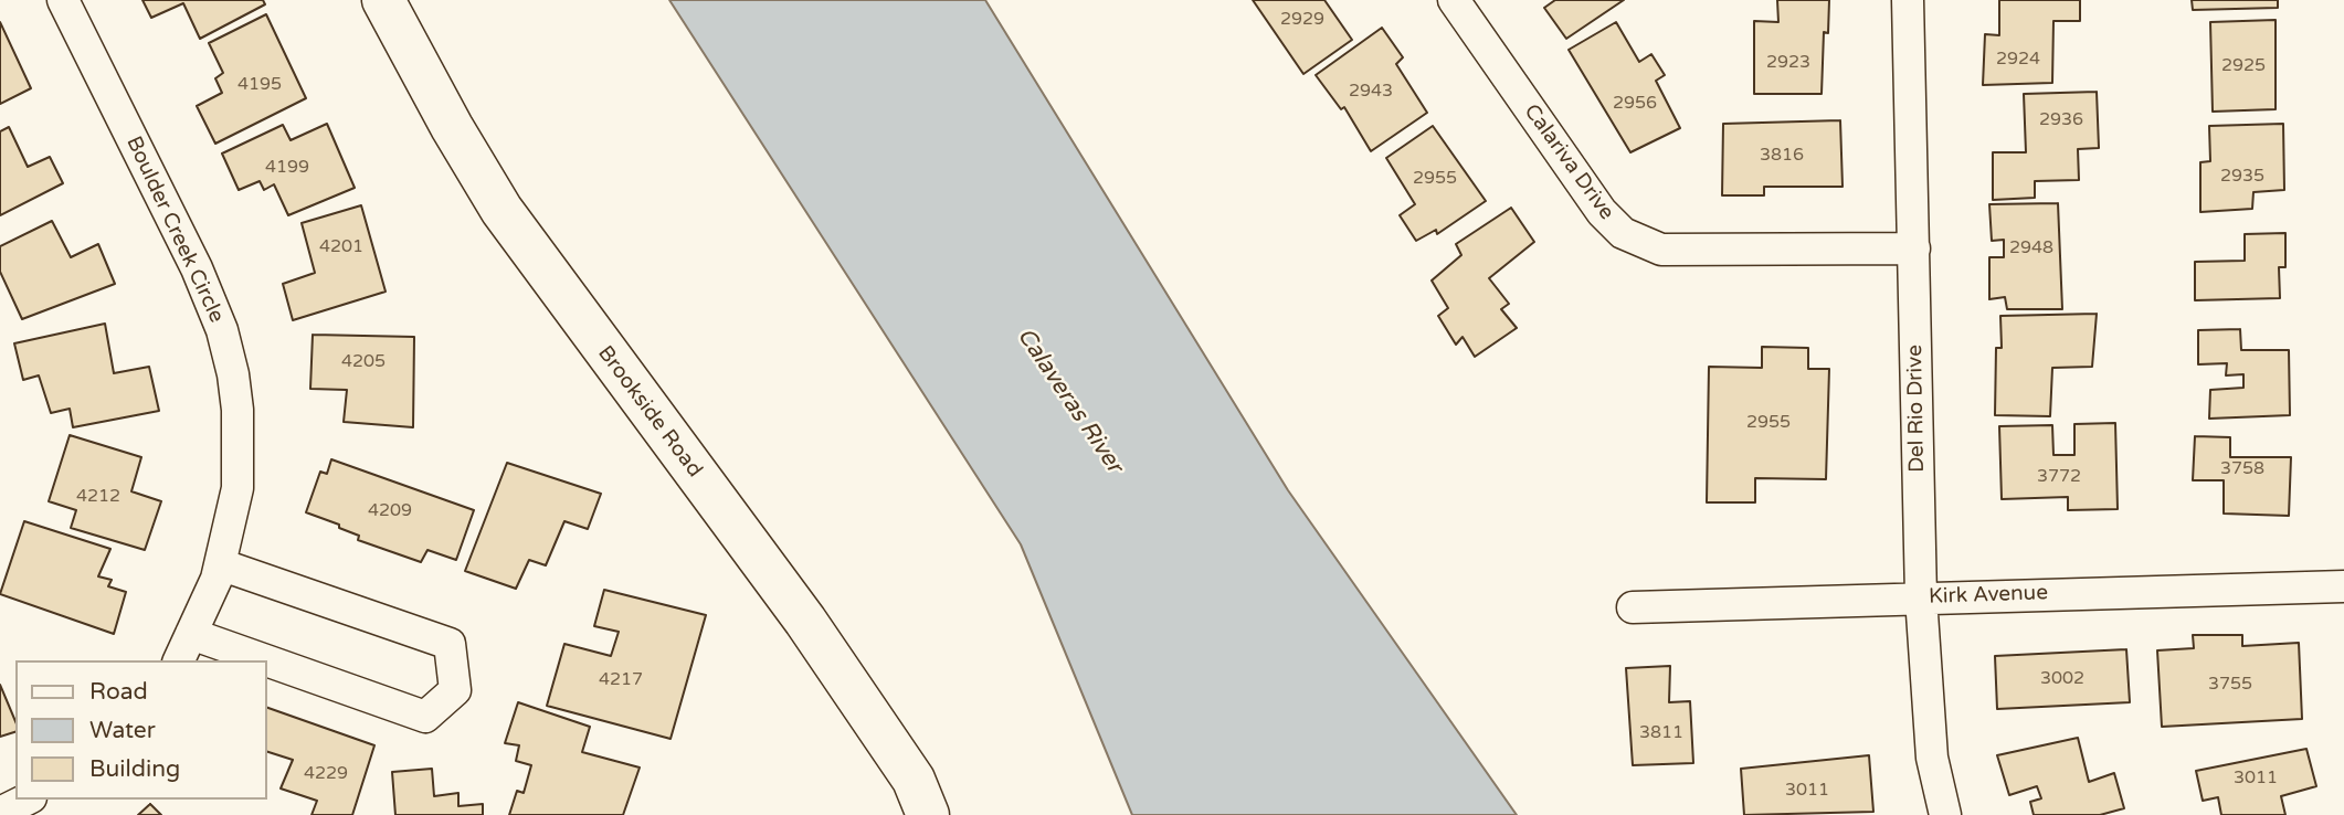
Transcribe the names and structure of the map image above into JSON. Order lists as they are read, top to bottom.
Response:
{
  "streets": {
    "street": [
      "Calariva Drive",
      "Boulder Creek Circle",
      "Del Rio Drive",
      "Brookside Road",
      "Kirk Avenue"
    ]
  },
  "crossings": [
    ["Calariva Drive", "Del Rio Drive"],
    ["Del Rio Drive", "Kirk Avenue"]
  ],
  "water": ["Calaveras River"],
  "house_numbers": [
    "2929",
    "2924",
    "2923",
    "2925",
    "4195",
    "2943",
    "2956",
    "2936",
    "3816",
    "4199",
    "2935",
    "2955",
    "4201",
    "2948",
    "4205",
    "2955",
    "3758",
    "3772",
    "4212",
    "4209",
    "3002",
    "4217",
    "3755",
    "3811",
    "4229",
    "3011",
    "3011"
  ],
  "legend": ["Road", "Water", "Building"]
}
